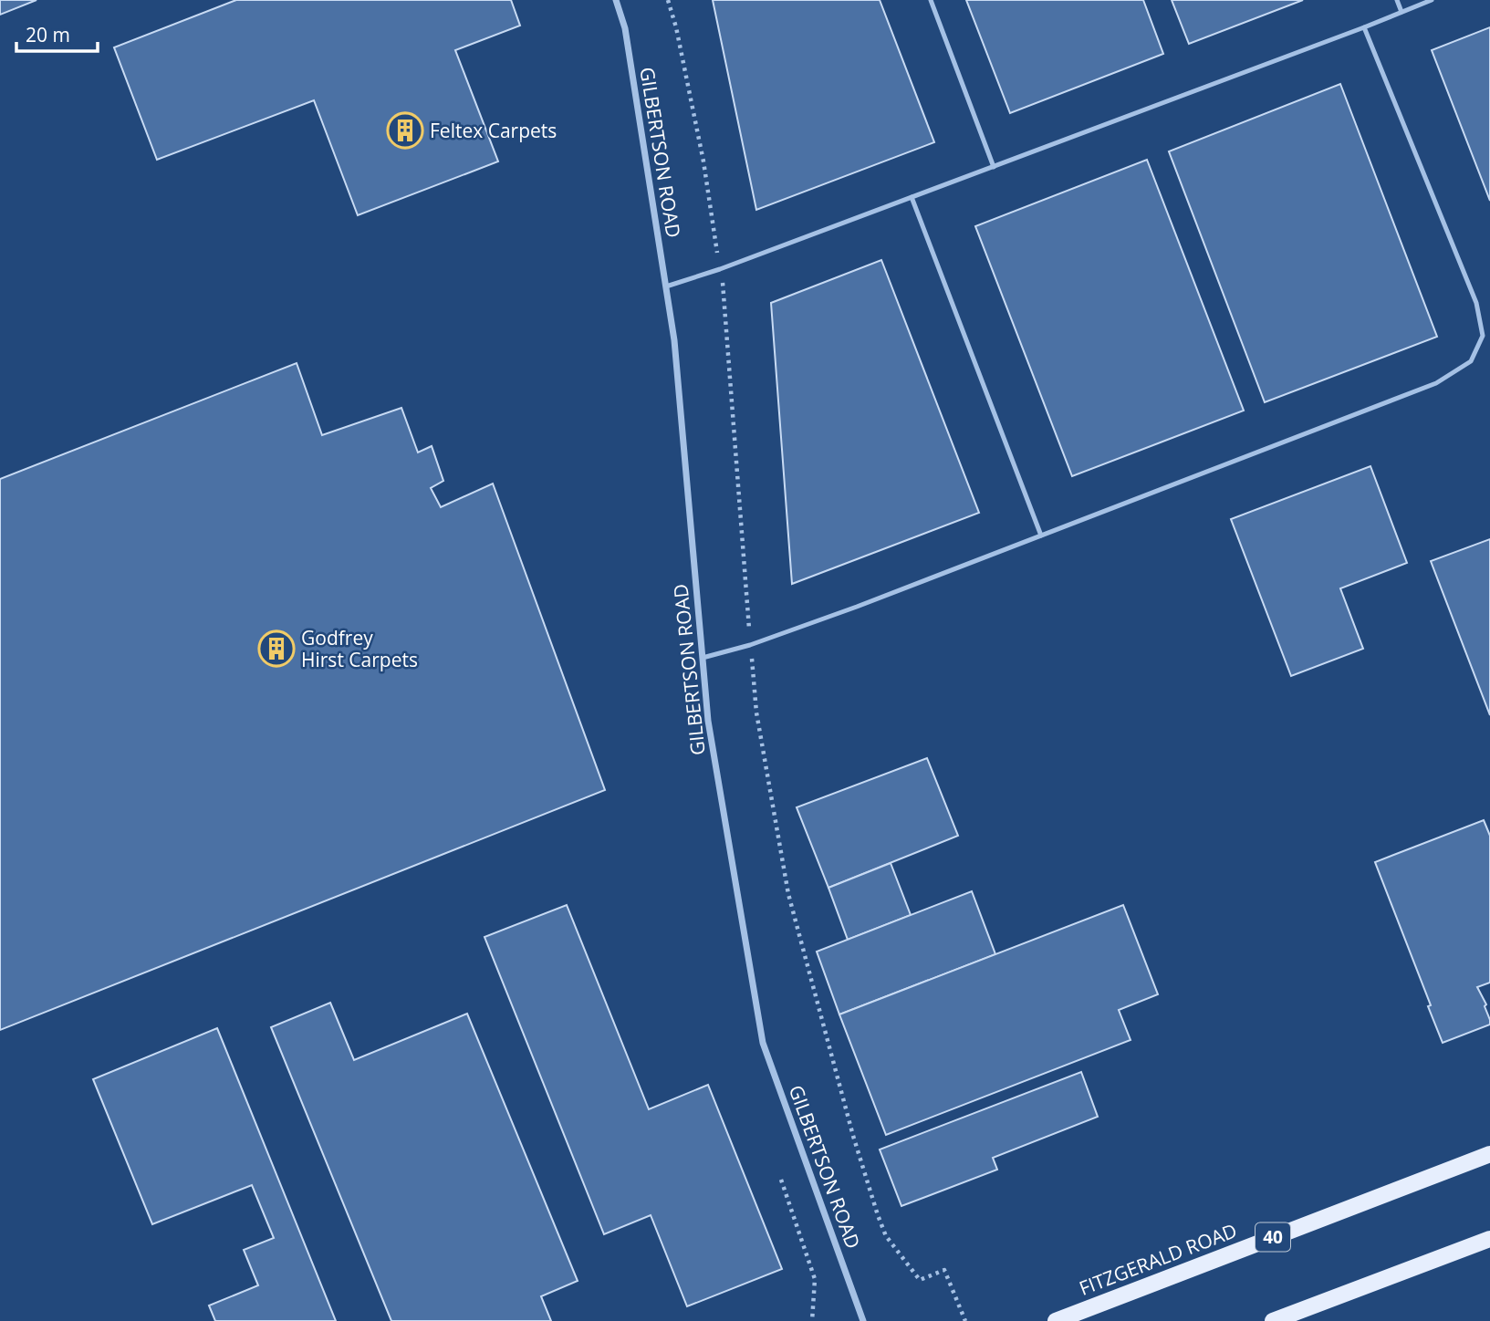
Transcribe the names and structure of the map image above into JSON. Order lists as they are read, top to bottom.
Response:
{
  "streets": {
    "main road": ["40", "FITZGERALD ROAD"],
    "street": ["GILBERTSON ROAD"]
  },
  "places": {
    "building": ["Feltex Carpets", "Godfrey Hirst Carpets"]
  },
  "scale_bar": "20 m"
}
